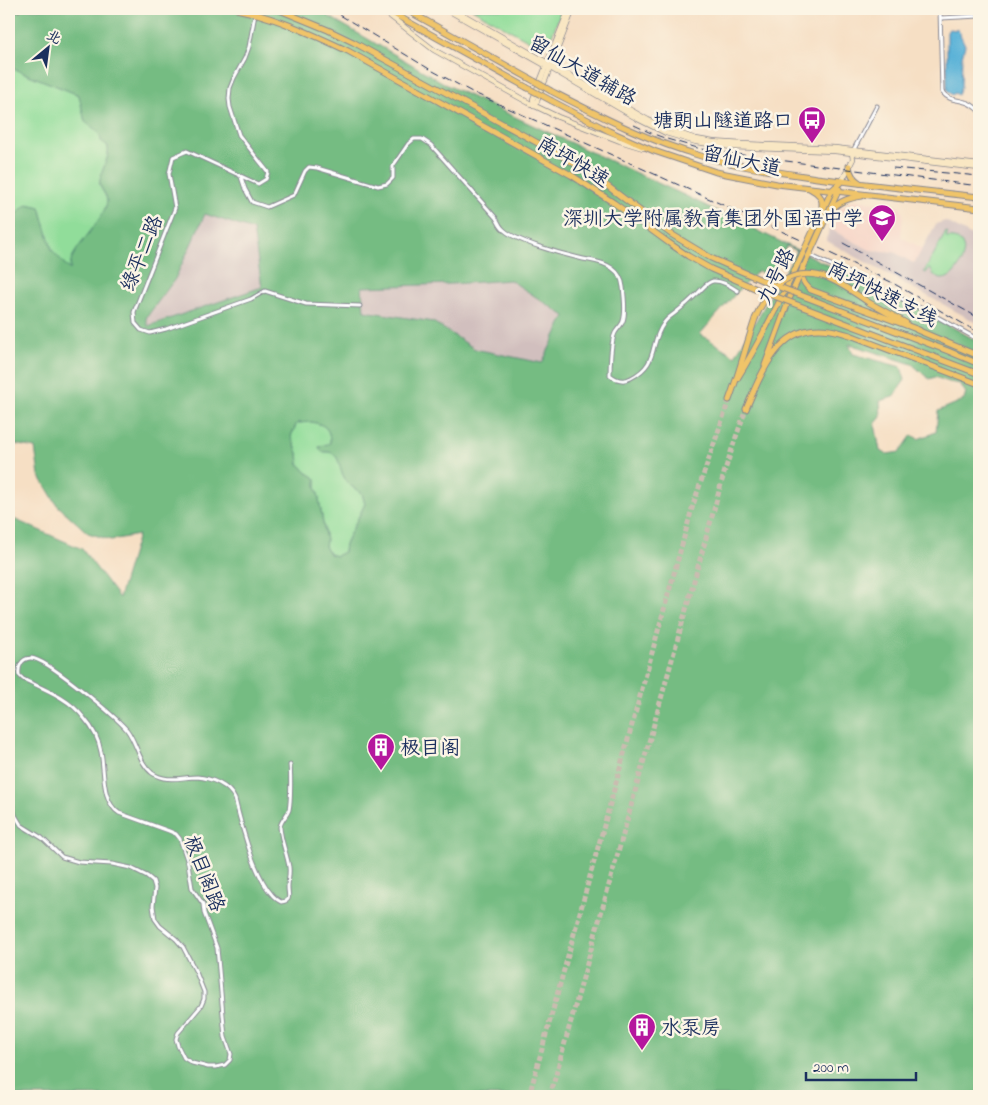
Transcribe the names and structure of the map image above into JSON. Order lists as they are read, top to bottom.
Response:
{
  "streets": {
    "main road": [
      "留仙大道辅路",
      "留仙大道",
      "南坪快速",
      "九号路",
      "南坪快速支线"
    ],
    "street": ["绿平二路", "极目阁路"]
  },
  "crossings": [
    ["留仙大道", "九号路"],
    ["九号路", "南坪快速支线"]
  ],
  "places": {
    "bus stop": ["塘朗山隧道路口"],
    "school or university": ["深圳大学附属教育集团外国语中学"],
    "building": ["极目阁", "水泵房"]
  },
  "scale_bar": "200 m",
  "north": "top right"
}
